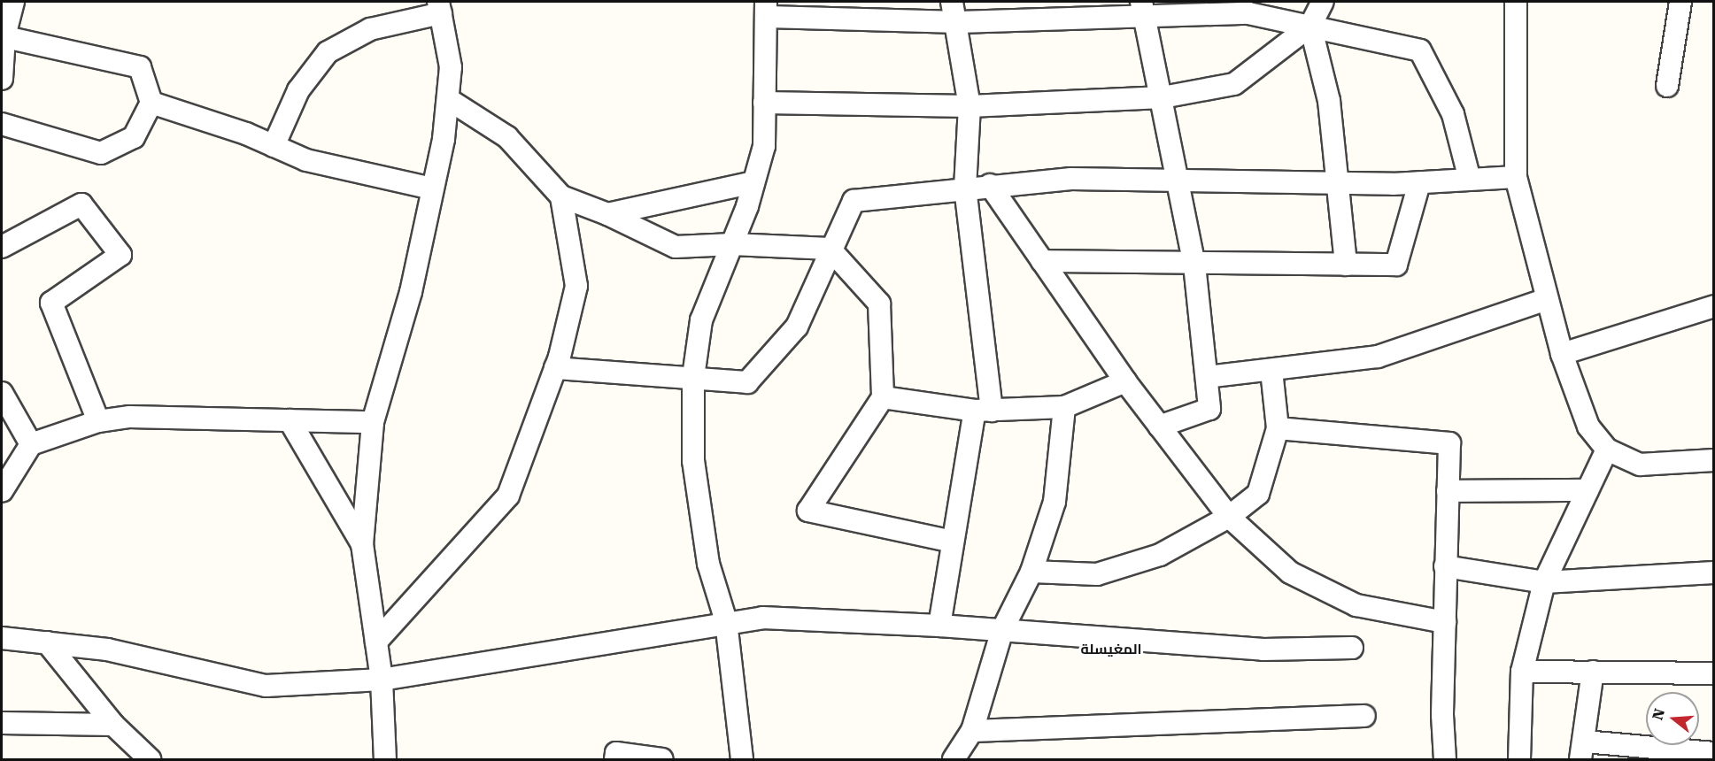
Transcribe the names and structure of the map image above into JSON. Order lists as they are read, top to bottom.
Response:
{
  "districts": ["المغيسلة"],
  "north": "left"
}
